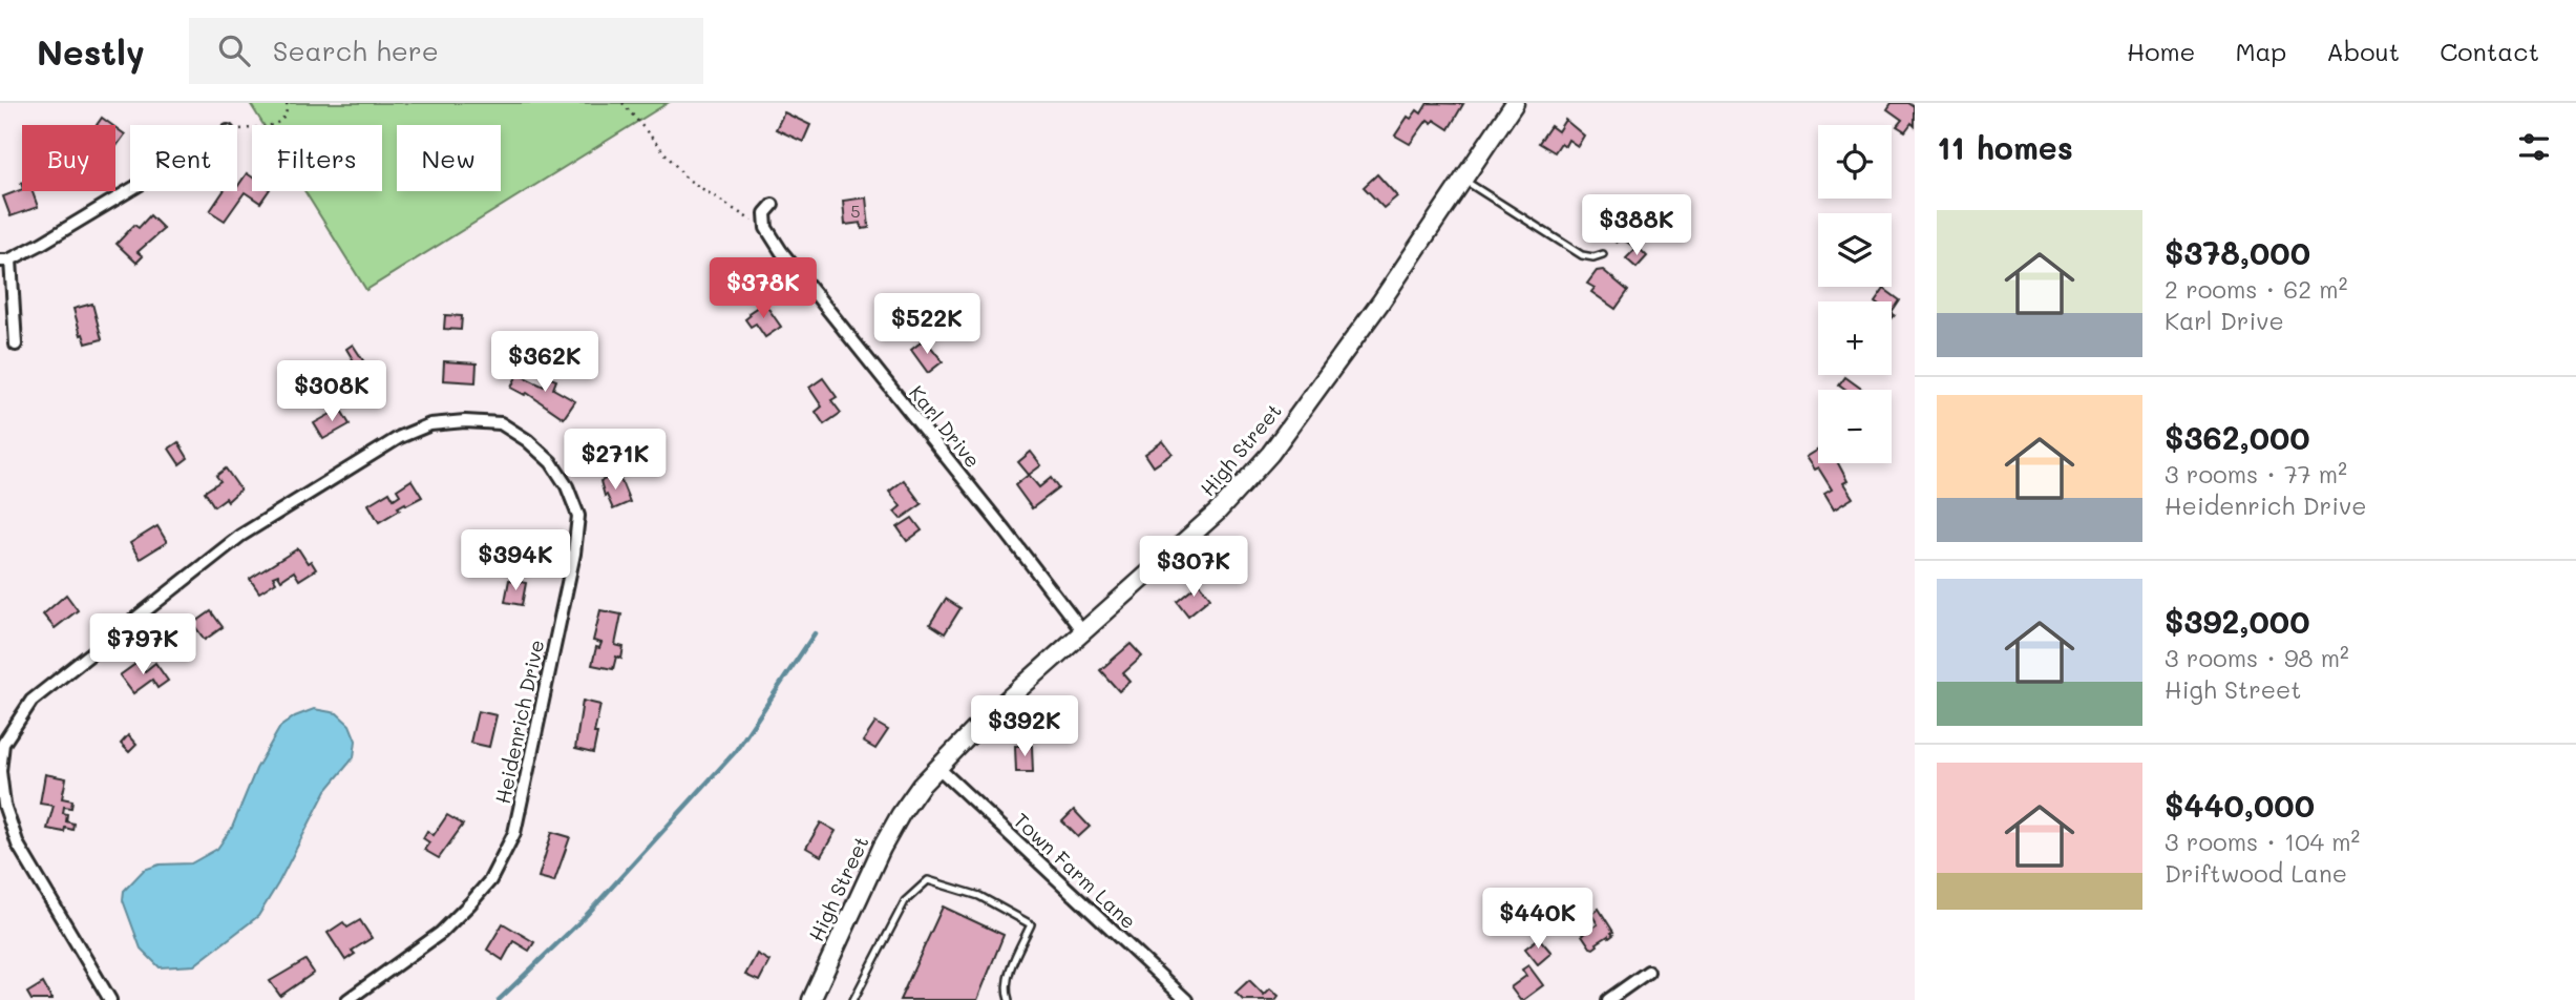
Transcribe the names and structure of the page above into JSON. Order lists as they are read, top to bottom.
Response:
{
  "streets": {
    "main road": ["High Street"],
    "street": ["Karl Drive", "Heidenrich Drive", "Town Farm Lane"]
  },
  "crossings": [
    ["Karl Drive", "High Street"],
    ["High Street", "Town Farm Lane"]
  ],
  "house_numbers": ["5"],
  "page": {
    "header": "Nestly",
    "search": "Search here",
    "nav": [
      "Home",
      "Map",
      "About",
      "Contact"
    ],
    "heading": "11 homes",
    "map_buttons": ["+", "−"],
    "chip": [
      "Buy",
      "Rent",
      "Filters",
      "New"
    ],
    "list": [
      {
        "name": "$378,000",
        "note": "2 rooms · 62 m² · Karl Drive"
      },
      {
        "name": "$362,000",
        "note": "3 rooms · 77 m² · Heidenrich Drive"
      },
      {
        "name": "$392,000",
        "note": "3 rooms · 98 m² · High Street"
      },
      {
        "name": "$440,000",
        "note": "3 rooms · 104 m² · Driftwood Lane"
      }
    ],
    "price": [
      "$388K",
      "$378K",
      "$522K",
      "$362K",
      "$308K",
      "$271K",
      "$394K",
      "$307K",
      "$797K",
      "$392K",
      "$440K"
    ]
  }
}
